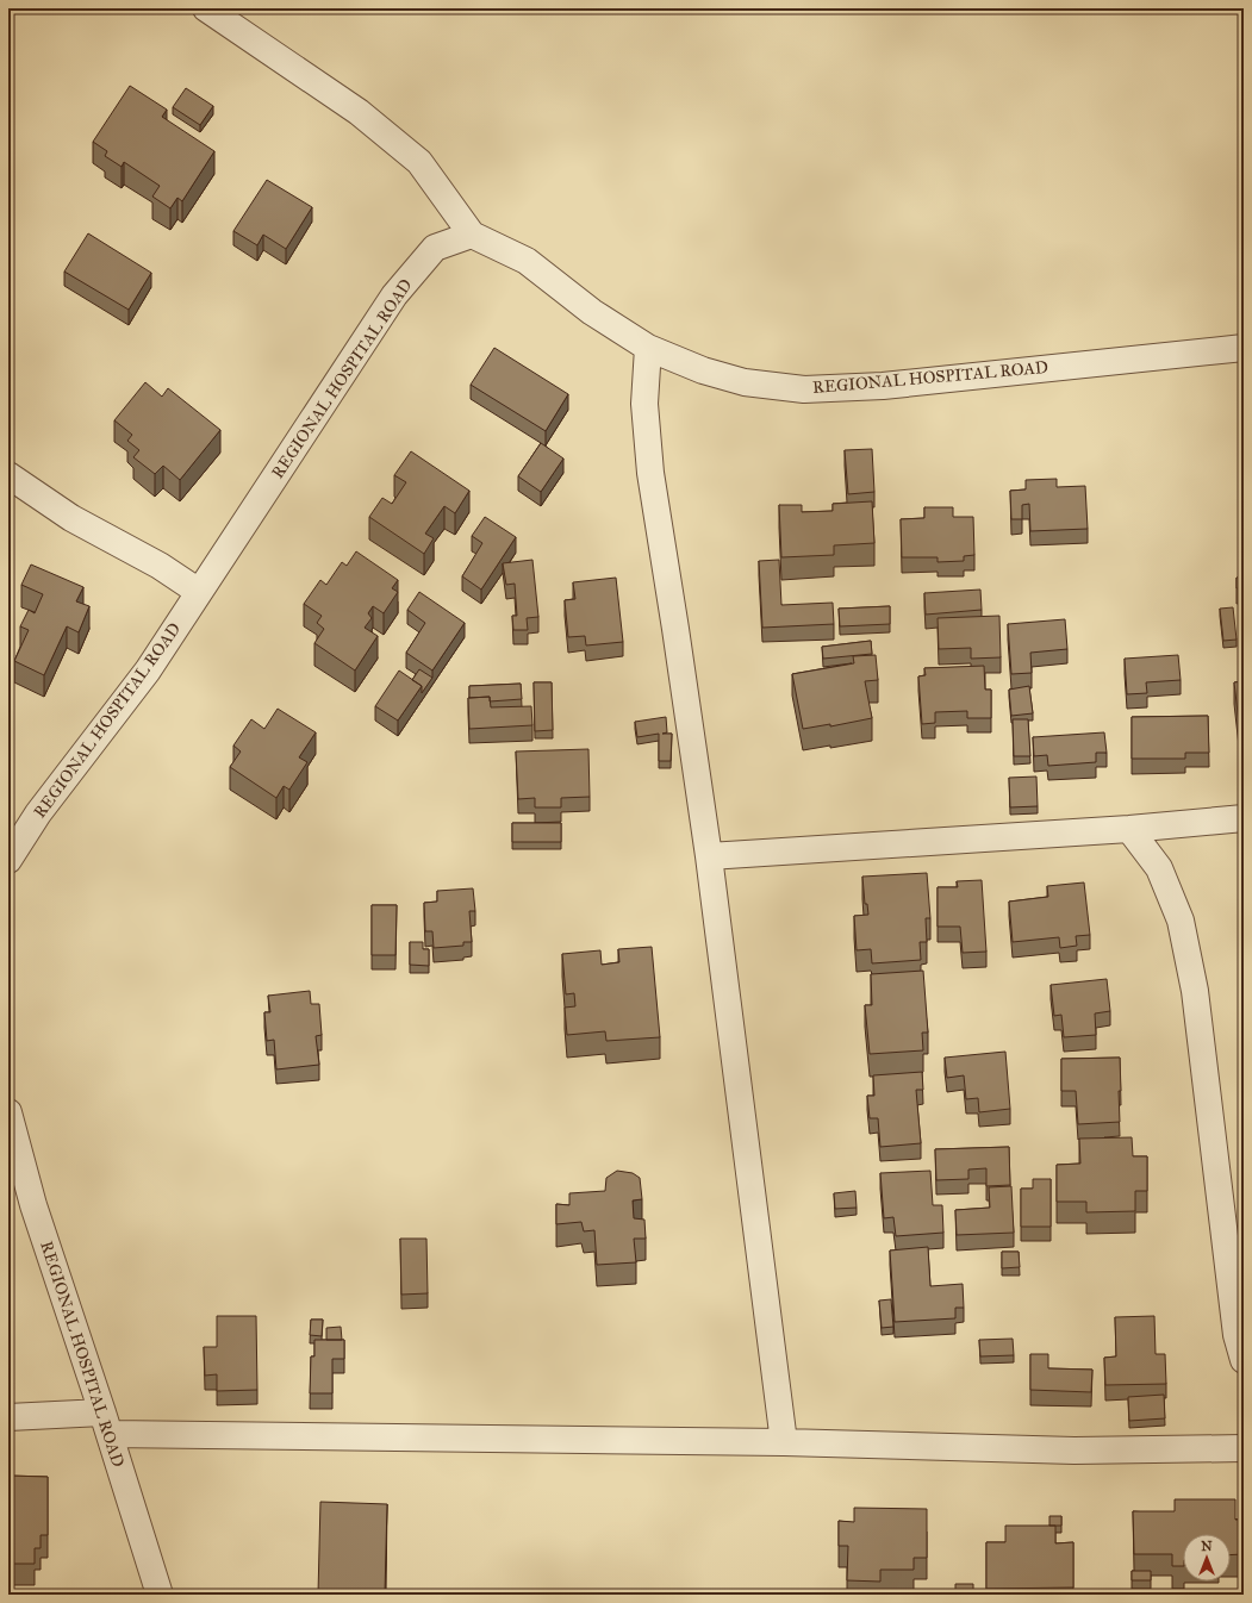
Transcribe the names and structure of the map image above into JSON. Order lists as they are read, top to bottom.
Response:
{
  "streets": {
    "street": ["REGIONAL HOSPITAL ROAD"]
  },
  "north": "top"
}
